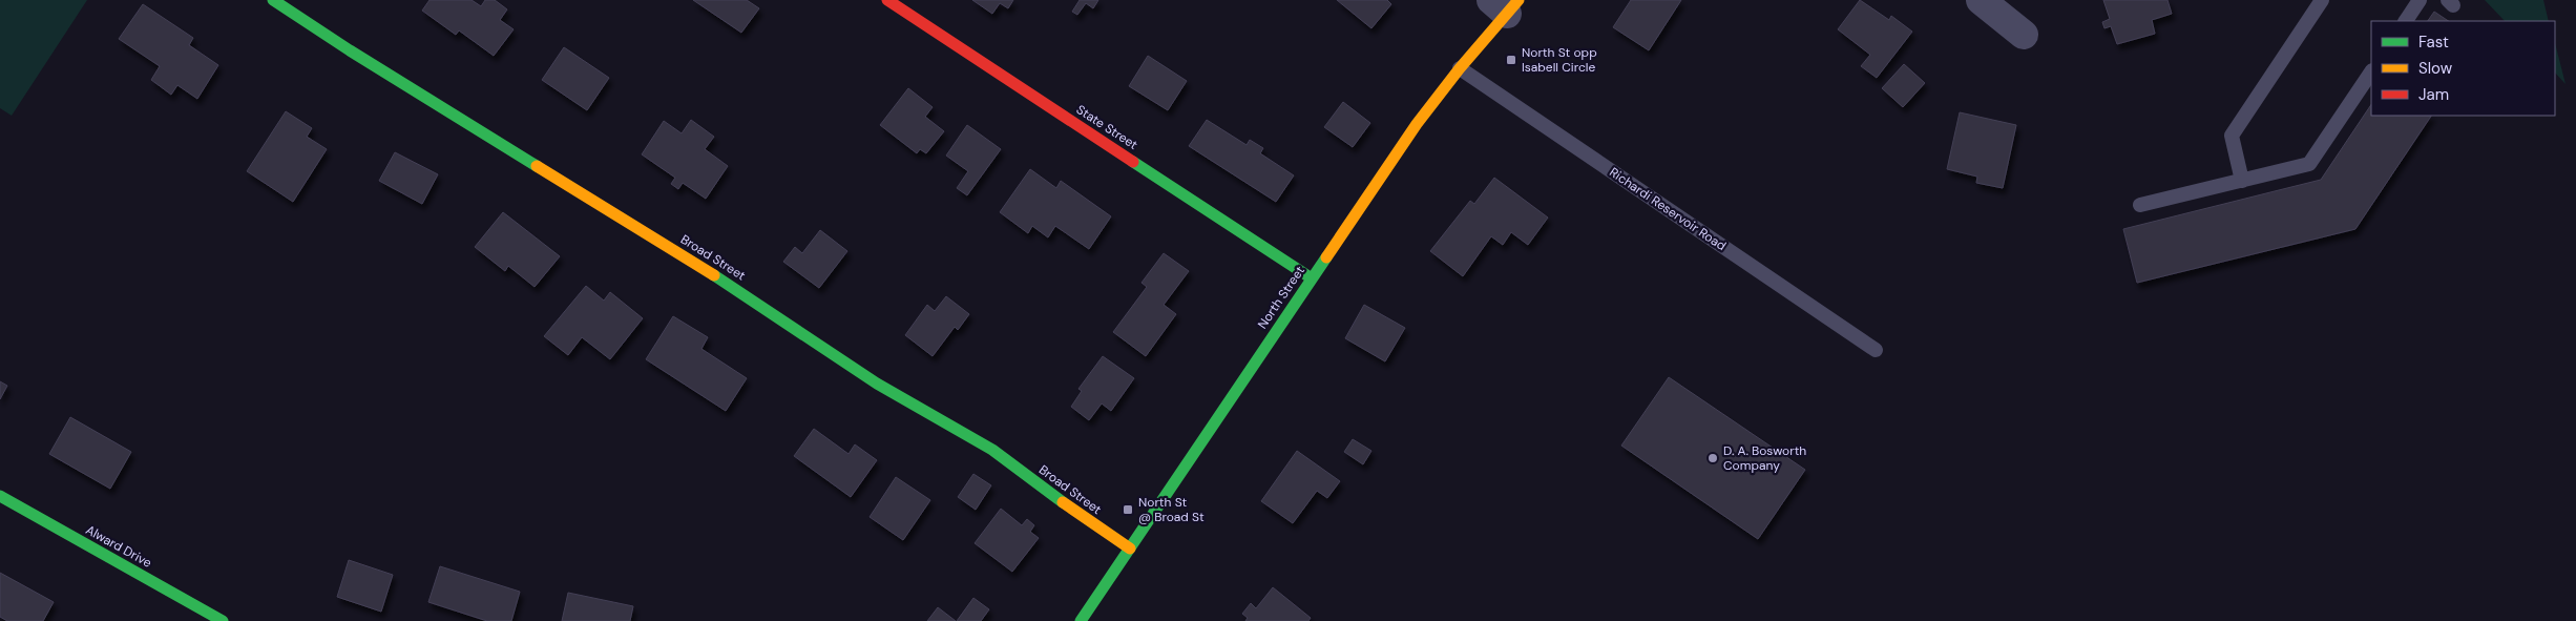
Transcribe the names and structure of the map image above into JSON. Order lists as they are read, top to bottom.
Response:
{
  "streets": {
    "street": [
      "State Street",
      "Broad Street",
      "North Street",
      "Alward Drive"
    ],
    "lane": ["Richardi Reservoir Road"]
  },
  "crossings": [
    ["State Street", "North Street"],
    ["Richardi Reservoir Road", "North Street"],
    ["Broad Street", "North Street"]
  ],
  "places": {
    "transit": ["North St opp Isabell Circle", "North St @ Broad St"],
    "other": ["D. A. Bosworth Company"]
  },
  "legend": ["Fast", "Slow", "Jam"]
}
